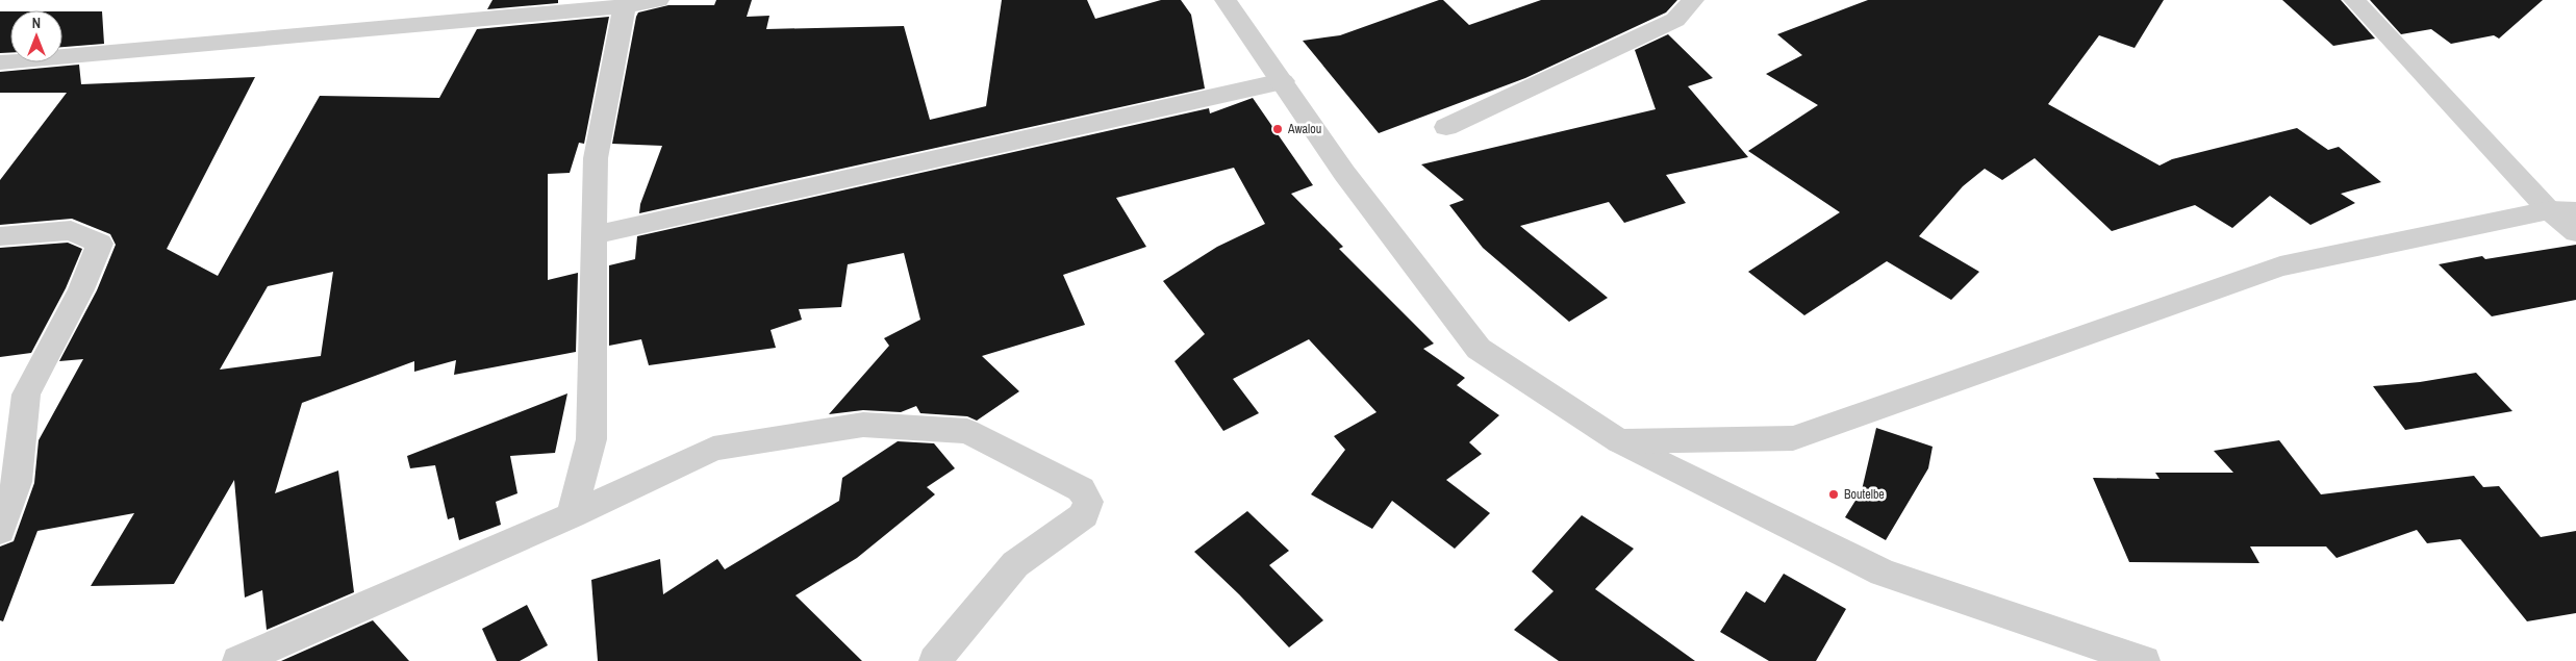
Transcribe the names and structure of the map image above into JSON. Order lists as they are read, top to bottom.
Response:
{
  "places": ["Awalou", "Boutelbe"],
  "north": "top"
}
